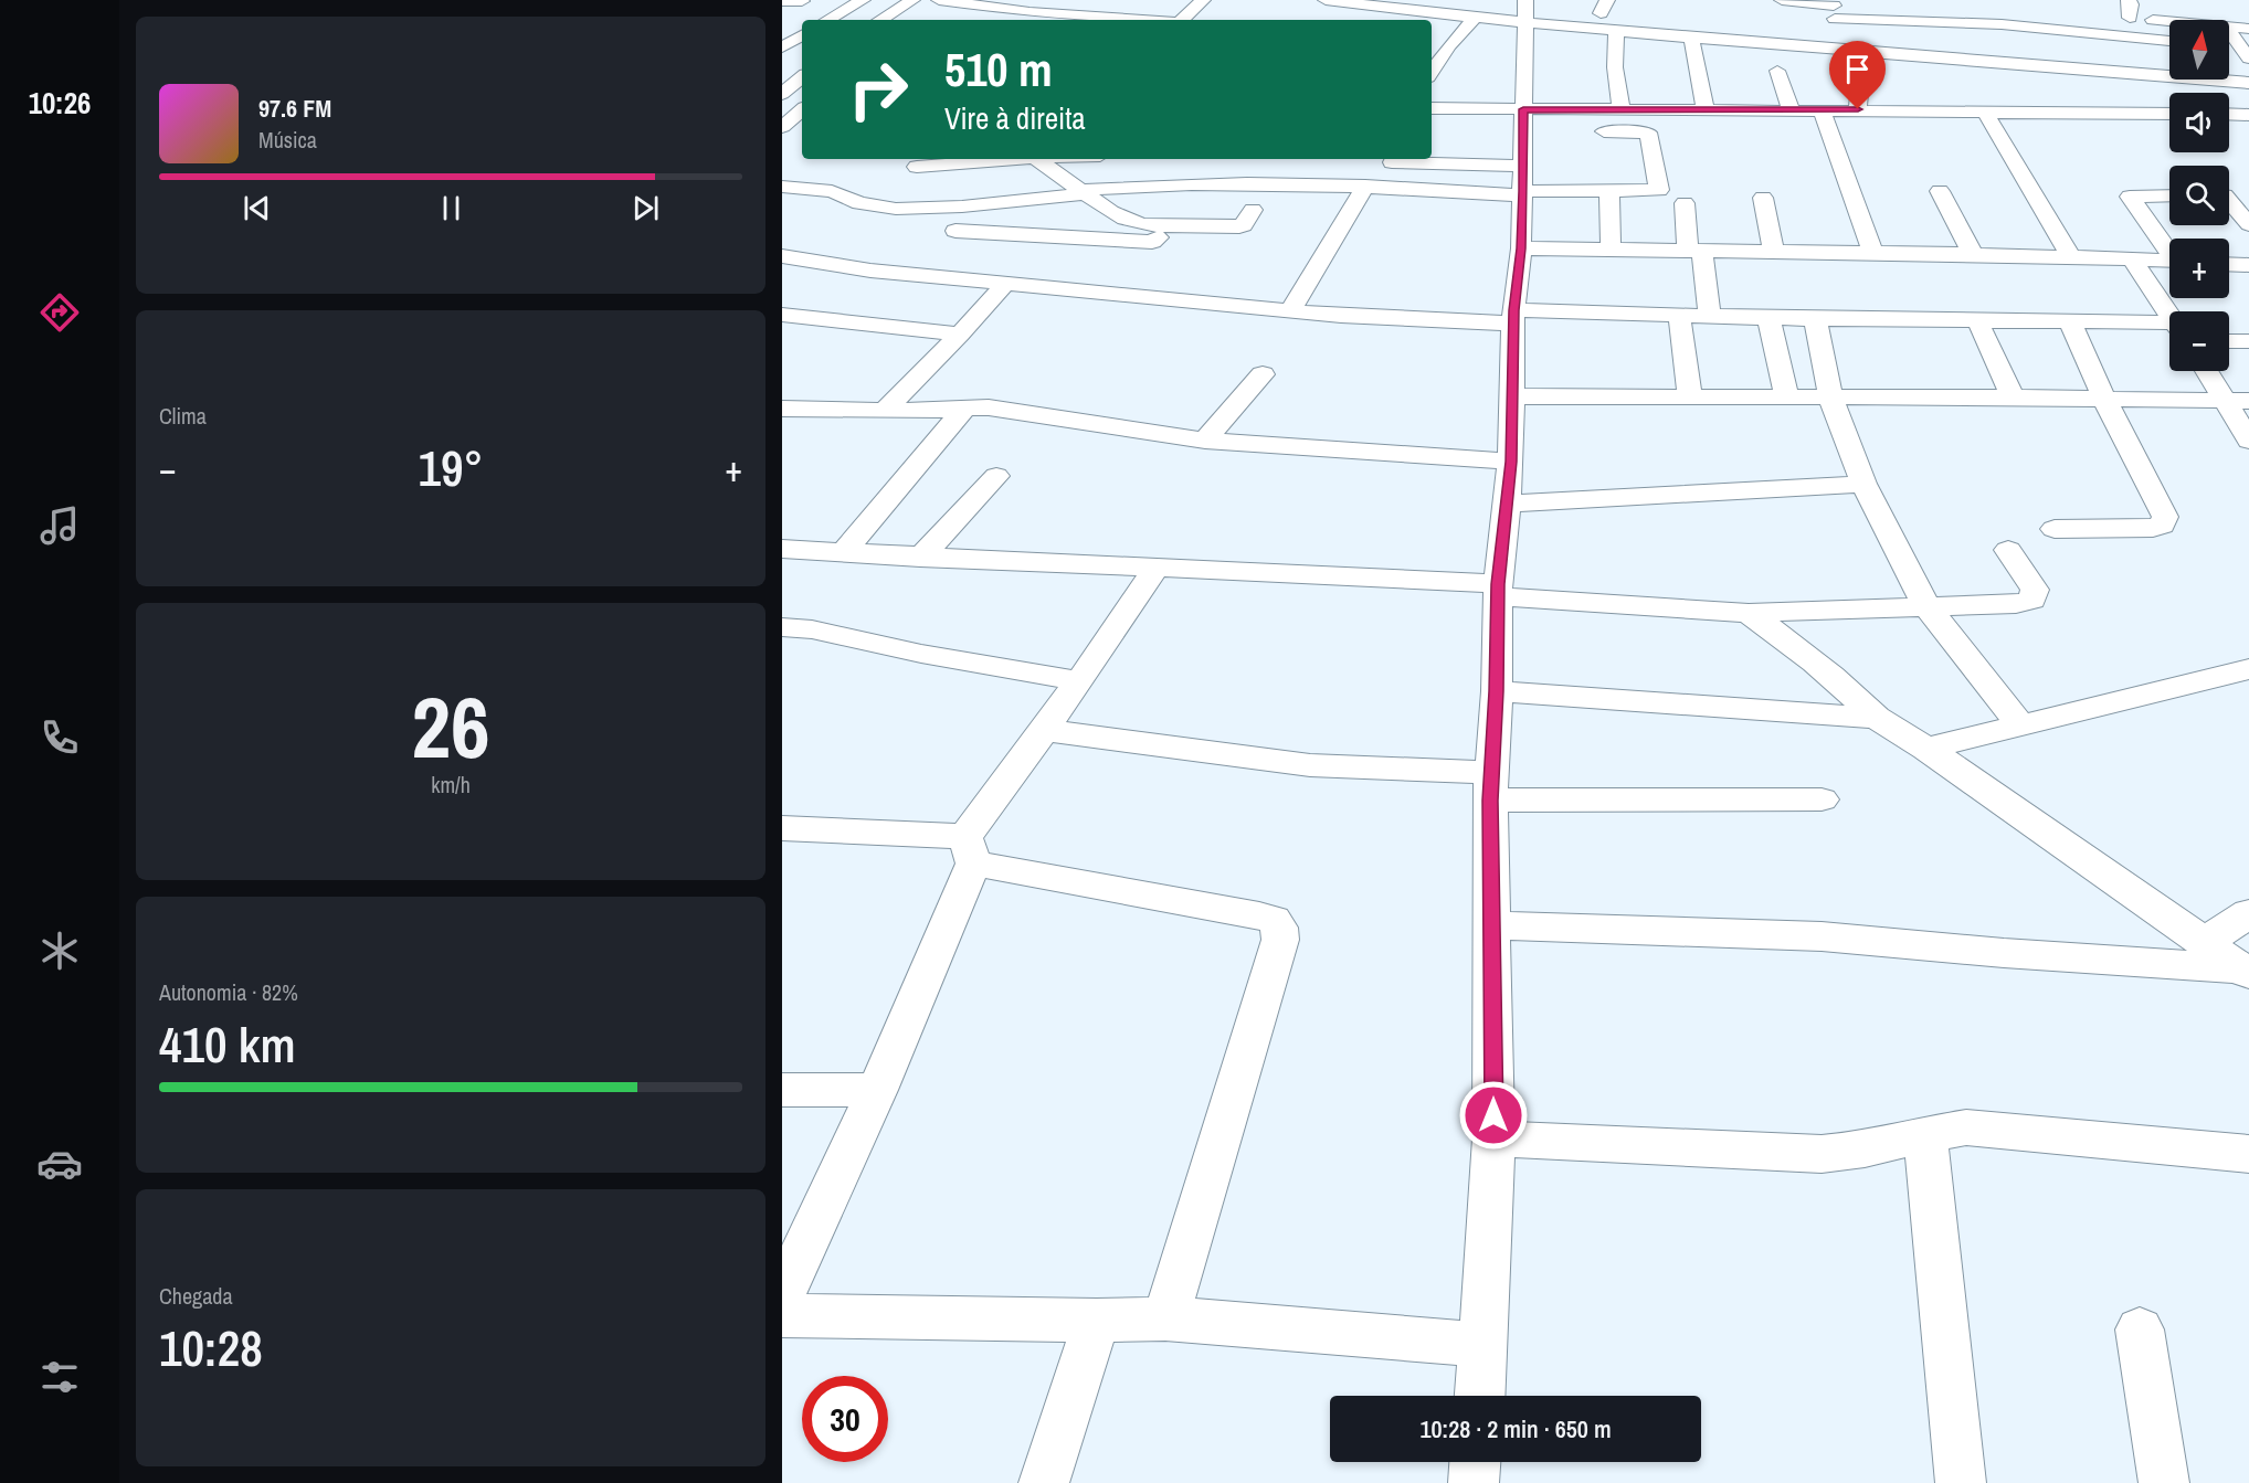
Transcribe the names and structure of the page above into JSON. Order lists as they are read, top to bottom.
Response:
{
  "north": "top",
  "page": {
    "tabs": "10:26",
    "map_buttons": ["+", "−"],
    "turn": ["510 m", "Vire à direita"],
    "song": ["97.6 FM", "Música"],
    "tile": [
      "Clima",
      ["26", "km/h"],
      ["Autonomia · 82%", "410 km"],
      ["Chegada", "10:28"]
    ],
    "heat": ["−", "19°", "+"],
    "limit": "30",
    "trip": "10:28 · 2 min · 650 m"
  }
}
